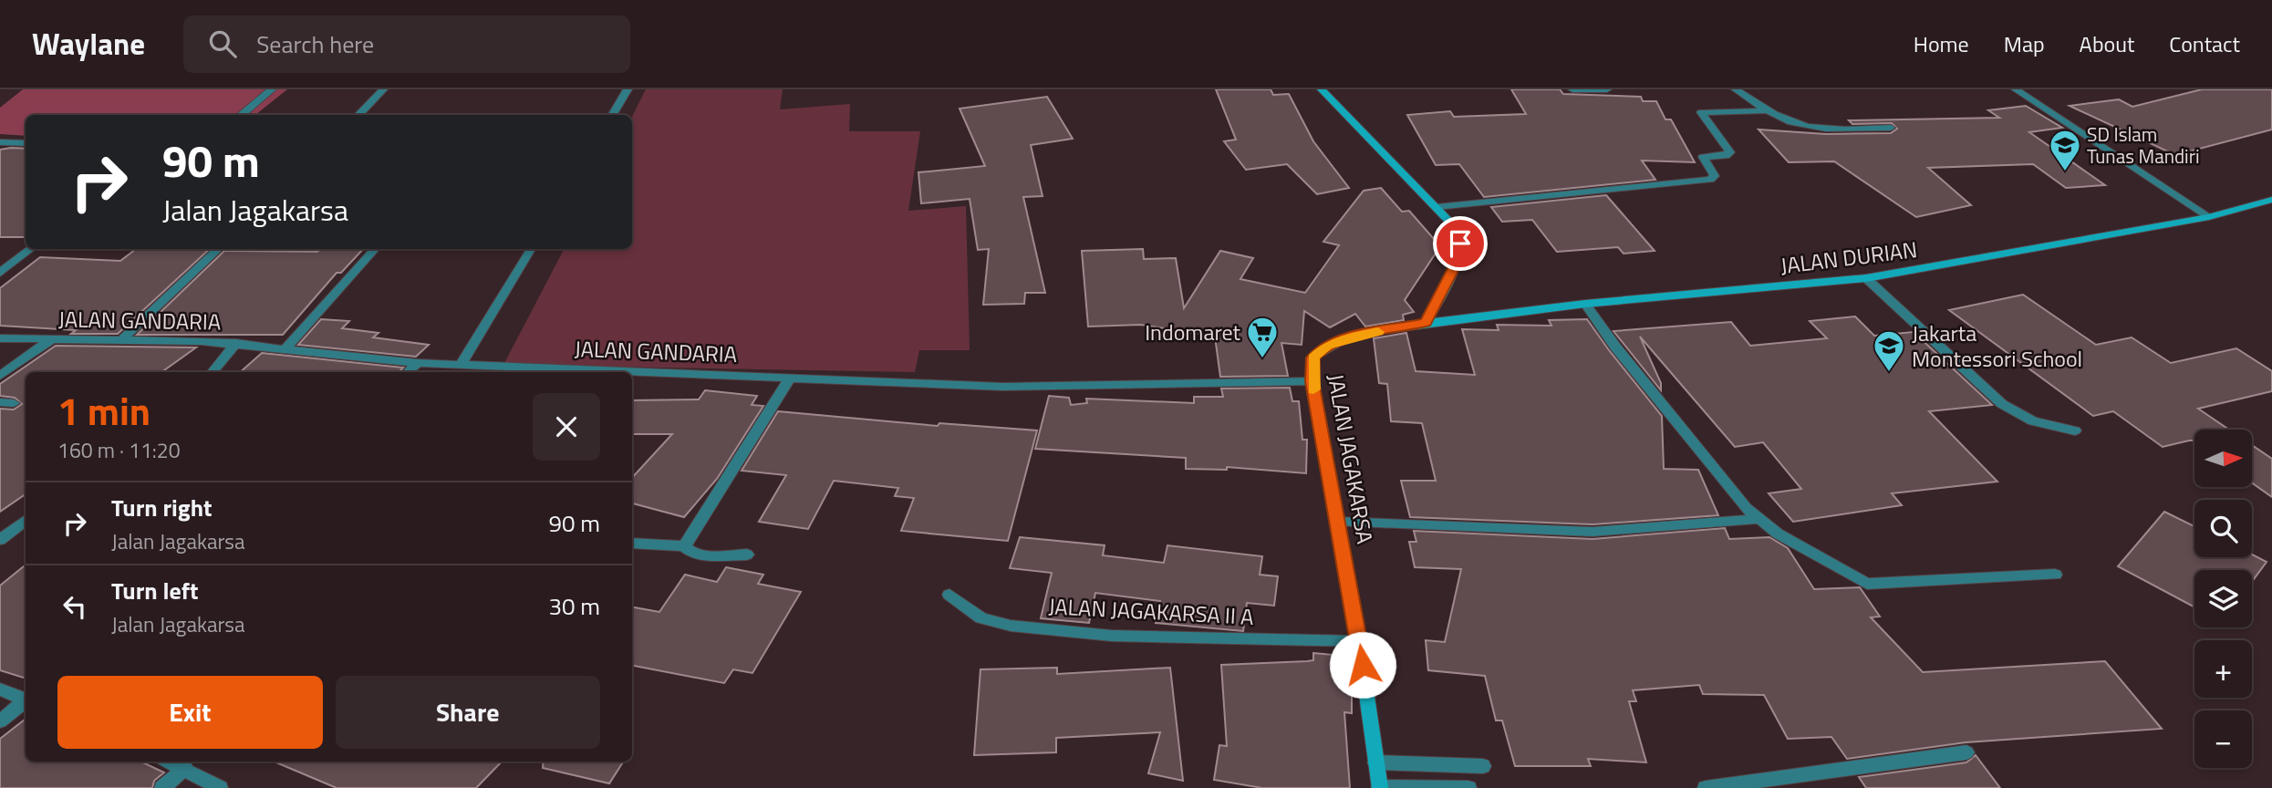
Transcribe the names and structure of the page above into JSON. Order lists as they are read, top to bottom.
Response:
{
  "streets": {
    "main road": ["JALAN DURIAN", "JALAN JAGAKARSA"],
    "street": ["JALAN GANDARIA", "JALAN JAGAKARSA II A"]
  },
  "crossings": [
    ["JALAN DURIAN", "JALAN JAGAKARSA"],
    ["JALAN GANDARIA", "JALAN JAGAKARSA"],
    ["JALAN JAGAKARSA", "JALAN JAGAKARSA II A"]
  ],
  "places": {
    "school or university": ["SD Islam Tunas Mandiri", "Jakarta Montessori School"],
    "supermarket": ["Indomaret"]
  },
  "north": "right",
  "page": {
    "header": "Waylane",
    "search": "Search here",
    "nav": [
      "Home",
      "Map",
      "About",
      "Contact"
    ],
    "turn": ["90 m", "Jalan Jagakarsa"],
    "heading": ["1 min", "160 m · 11:20"],
    "map_buttons": ["+", "−"],
    "list": [
      {
        "name": "Turn right",
        "note": "Jalan Jagakarsa",
        "value": "90 m"
      },
      {
        "name": "Turn left",
        "note": "Jalan Jagakarsa",
        "value": "30 m"
      }
    ],
    "buttons": ["Exit", "Share"]
  }
}
